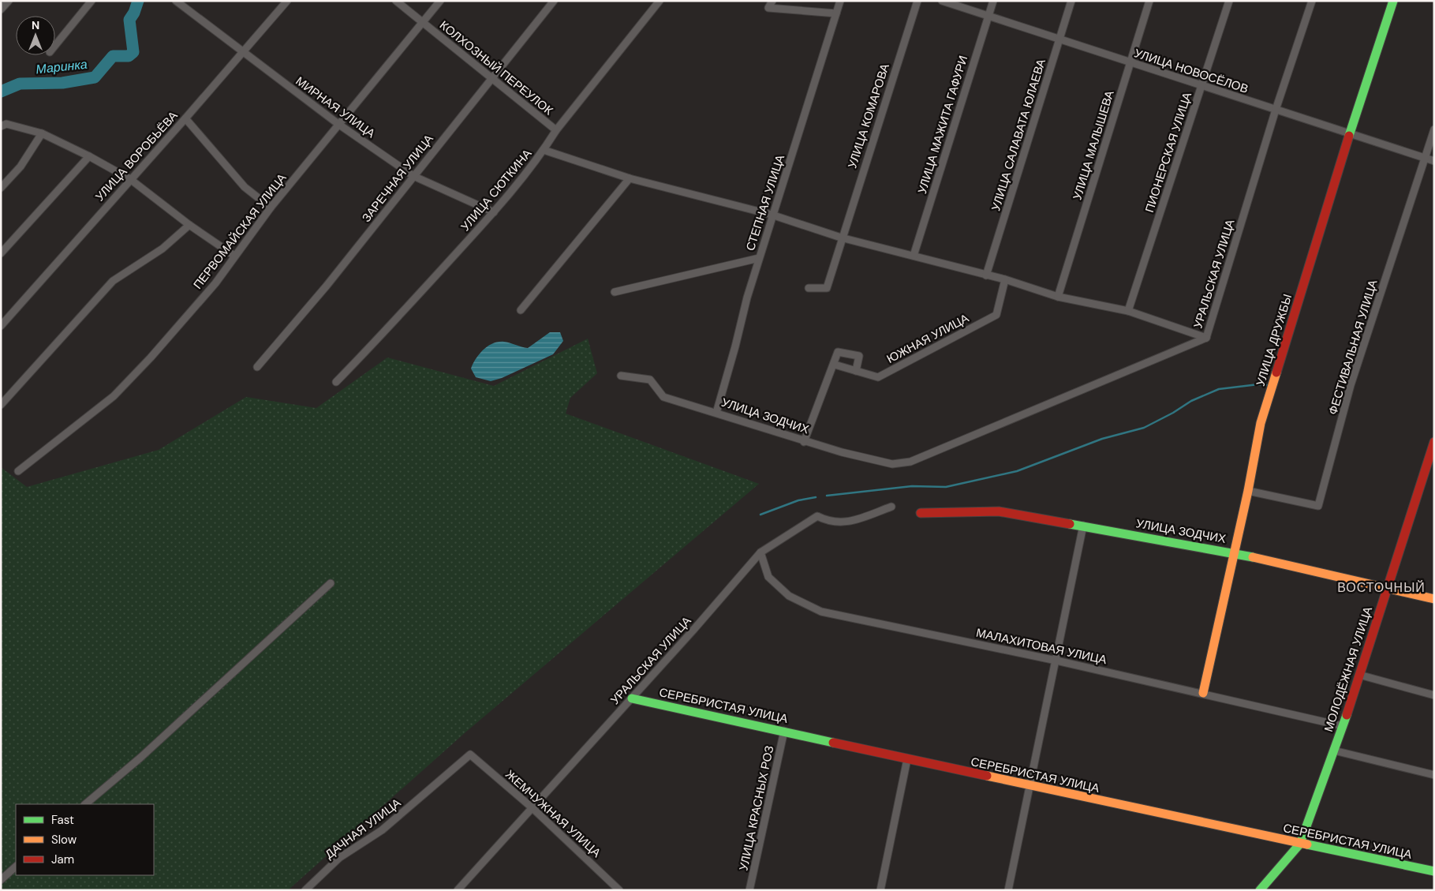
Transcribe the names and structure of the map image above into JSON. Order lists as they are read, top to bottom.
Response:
{
  "streets": {
    "street": [
      "КОЛХОЗНЫЙ ПЕРЕУЛОК",
      "УЛИЦА НОВОСЁЛОВ",
      "МИРНАЯ УЛИЦА",
      "УЛИЦА КОМАРОВА",
      "УЛИЦА МАЖИТА ГАФУРИ",
      "УЛИЦА САЛАВАТА ЮЛАЕВА",
      "УЛИЦА МАЛЫШЕВА",
      "ПИОНЕРСКАЯ УЛИЦА",
      "УЛИЦА ВОРОБЬЁВА",
      "ЗАРЕЧНАЯ УЛИЦА",
      "УЛИЦА СЮТКИНА",
      "СТЕПНАЯ УЛИЦА",
      "ПЕРВОМАЙСКАЯ УЛИЦА",
      "УРАЛЬСКАЯ УЛИЦА",
      "ЮЖНАЯ УЛИЦА",
      "УЛИЦА ДРУЖБЫ",
      "ФЕСТИВАЛЬНАЯ УЛИЦА",
      "УЛИЦА ЗОДЧИХ",
      "МАЛАХИТОВАЯ УЛИЦА",
      "МОЛОДЁЖНАЯ УЛИЦА",
      "СЕРЕБРИСТАЯ УЛИЦА",
      "УЛИЦА КРАСНЫХ РОЗ",
      "ЖЕМЧУЖНАЯ УЛИЦА",
      "ДАЧНАЯ УЛИЦА"
    ]
  },
  "crossings": [
    ["КОЛХОЗНЫЙ ПЕРЕУЛОК", "ЗАРЕЧНАЯ УЛИЦА"],
    ["КОЛХОЗНЫЙ ПЕРЕУЛОК", "УЛИЦА СЮТКИНА"],
    ["КОЛХОЗНЫЙ ПЕРЕУЛОК", "ПЕРВОМАЙСКАЯ УЛИЦА"],
    ["УЛИЦА НОВОСЁЛОВ", "УЛИЦА МАЖИТА ГАФУРИ"],
    ["УЛИЦА НОВОСЁЛОВ", "УЛИЦА САЛАВАТА ЮЛАЕВА"],
    ["УЛИЦА НОВОСЁЛОВ", "УЛИЦА МАЛЫШЕВА"],
    ["УЛИЦА НОВОСЁЛОВ", "ПИОНЕРСКАЯ УЛИЦА"],
    ["УЛИЦА НОВОСЁЛОВ", "УРАЛЬСКАЯ УЛИЦА"],
    ["УЛИЦА НОВОСЁЛОВ", "УЛИЦА ДРУЖБЫ"],
    ["УЛИЦА НОВОСЁЛОВ", "ФЕСТИВАЛЬНАЯ УЛИЦА"],
    ["МИРНАЯ УЛИЦА", "УЛИЦА ВОРОБЬЁВА"],
    ["МИРНАЯ УЛИЦА", "ЗАРЕЧНАЯ УЛИЦА"],
    ["МИРНАЯ УЛИЦА", "УЛИЦА СЮТКИНА"],
    ["МИРНАЯ УЛИЦА", "ПЕРВОМАЙСКАЯ УЛИЦА"],
    ["СТЕПНАЯ УЛИЦА", "УЛИЦА ЗОДЧИХ"],
    ["УРАЛЬСКАЯ УЛИЦА", "УЛИЦА ЗОДЧИХ"],
    ["УРАЛЬСКАЯ УЛИЦА", "МАЛАХИТОВАЯ УЛИЦА"],
    ["УРАЛЬСКАЯ УЛИЦА", "СЕРЕБРИСТАЯ УЛИЦА"],
    ["УРАЛЬСКАЯ УЛИЦА", "ЖЕМЧУЖНАЯ УЛИЦА"],
    ["УЛИЦА ДРУЖБЫ", "ФЕСТИВАЛЬНАЯ УЛИЦА"],
    ["УЛИЦА ДРУЖБЫ", "УЛИЦА ЗОДЧИХ"],
    ["УЛИЦА ДРУЖБЫ", "МАЛАХИТОВАЯ УЛИЦА"],
    ["УЛИЦА ЗОДЧИХ", "МОЛОДЁЖНАЯ УЛИЦА"],
    ["МАЛАХИТОВАЯ УЛИЦА", "МОЛОДЁЖНАЯ УЛИЦА"],
    ["МОЛОДЁЖНАЯ УЛИЦА", "СЕРЕБРИСТАЯ УЛИЦА"],
    ["СЕРЕБРИСТАЯ УЛИЦА", "УЛИЦА КРАСНЫХ РОЗ"],
    ["ЖЕМЧУЖНАЯ УЛИЦА", "ДАЧНАЯ УЛИЦА"]
  ],
  "districts": ["ВОСТОЧНЫЙ"],
  "water": ["Маринка"],
  "legend": ["Fast", "Slow", "Jam"],
  "north": "top"
}
